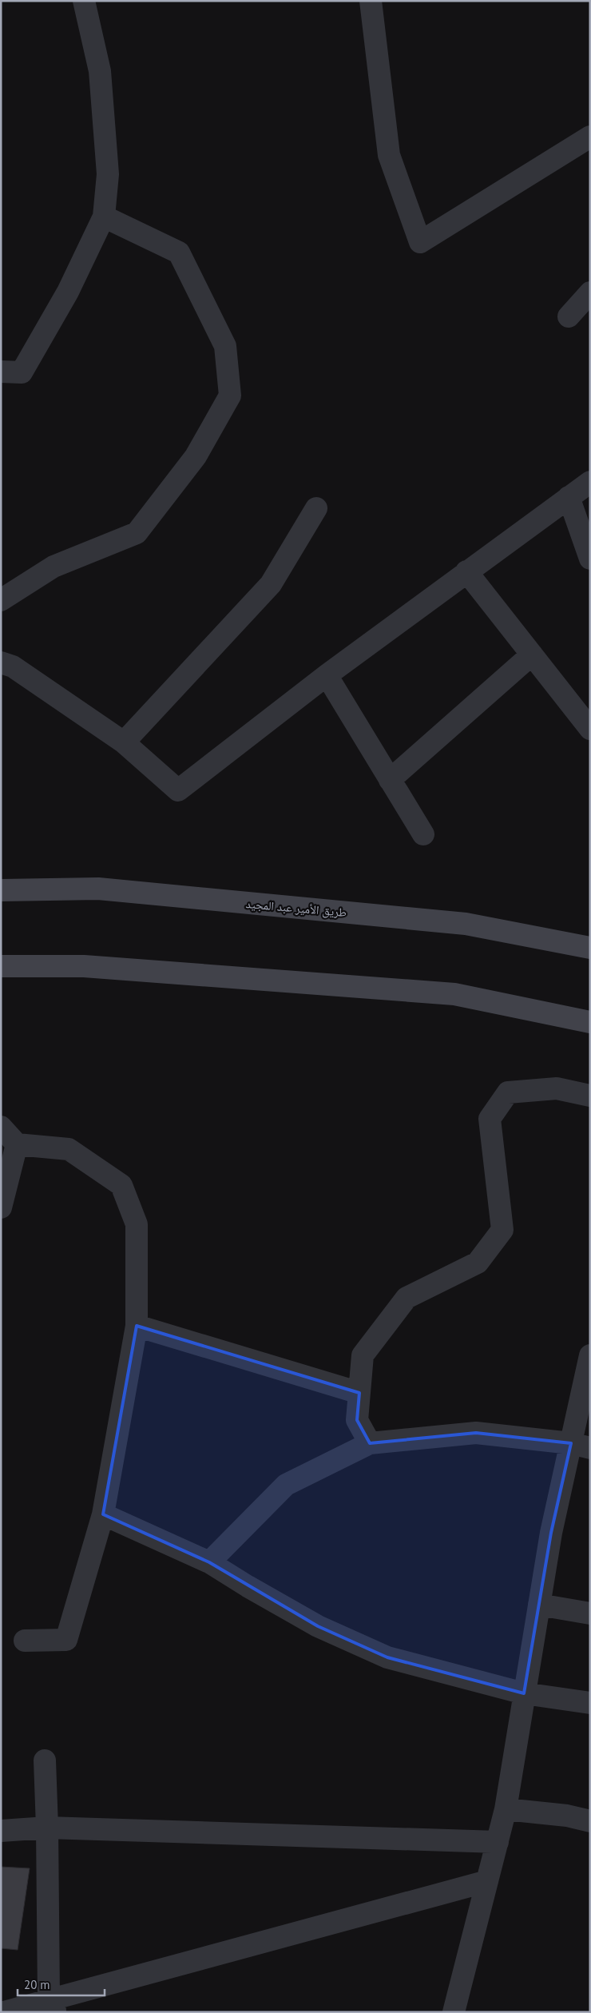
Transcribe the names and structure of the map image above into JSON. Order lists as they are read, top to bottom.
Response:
{
  "streets": {
    "main road": ["طريق الأمير عبد المجيد"]
  },
  "scale_bar": "20 m"
}
